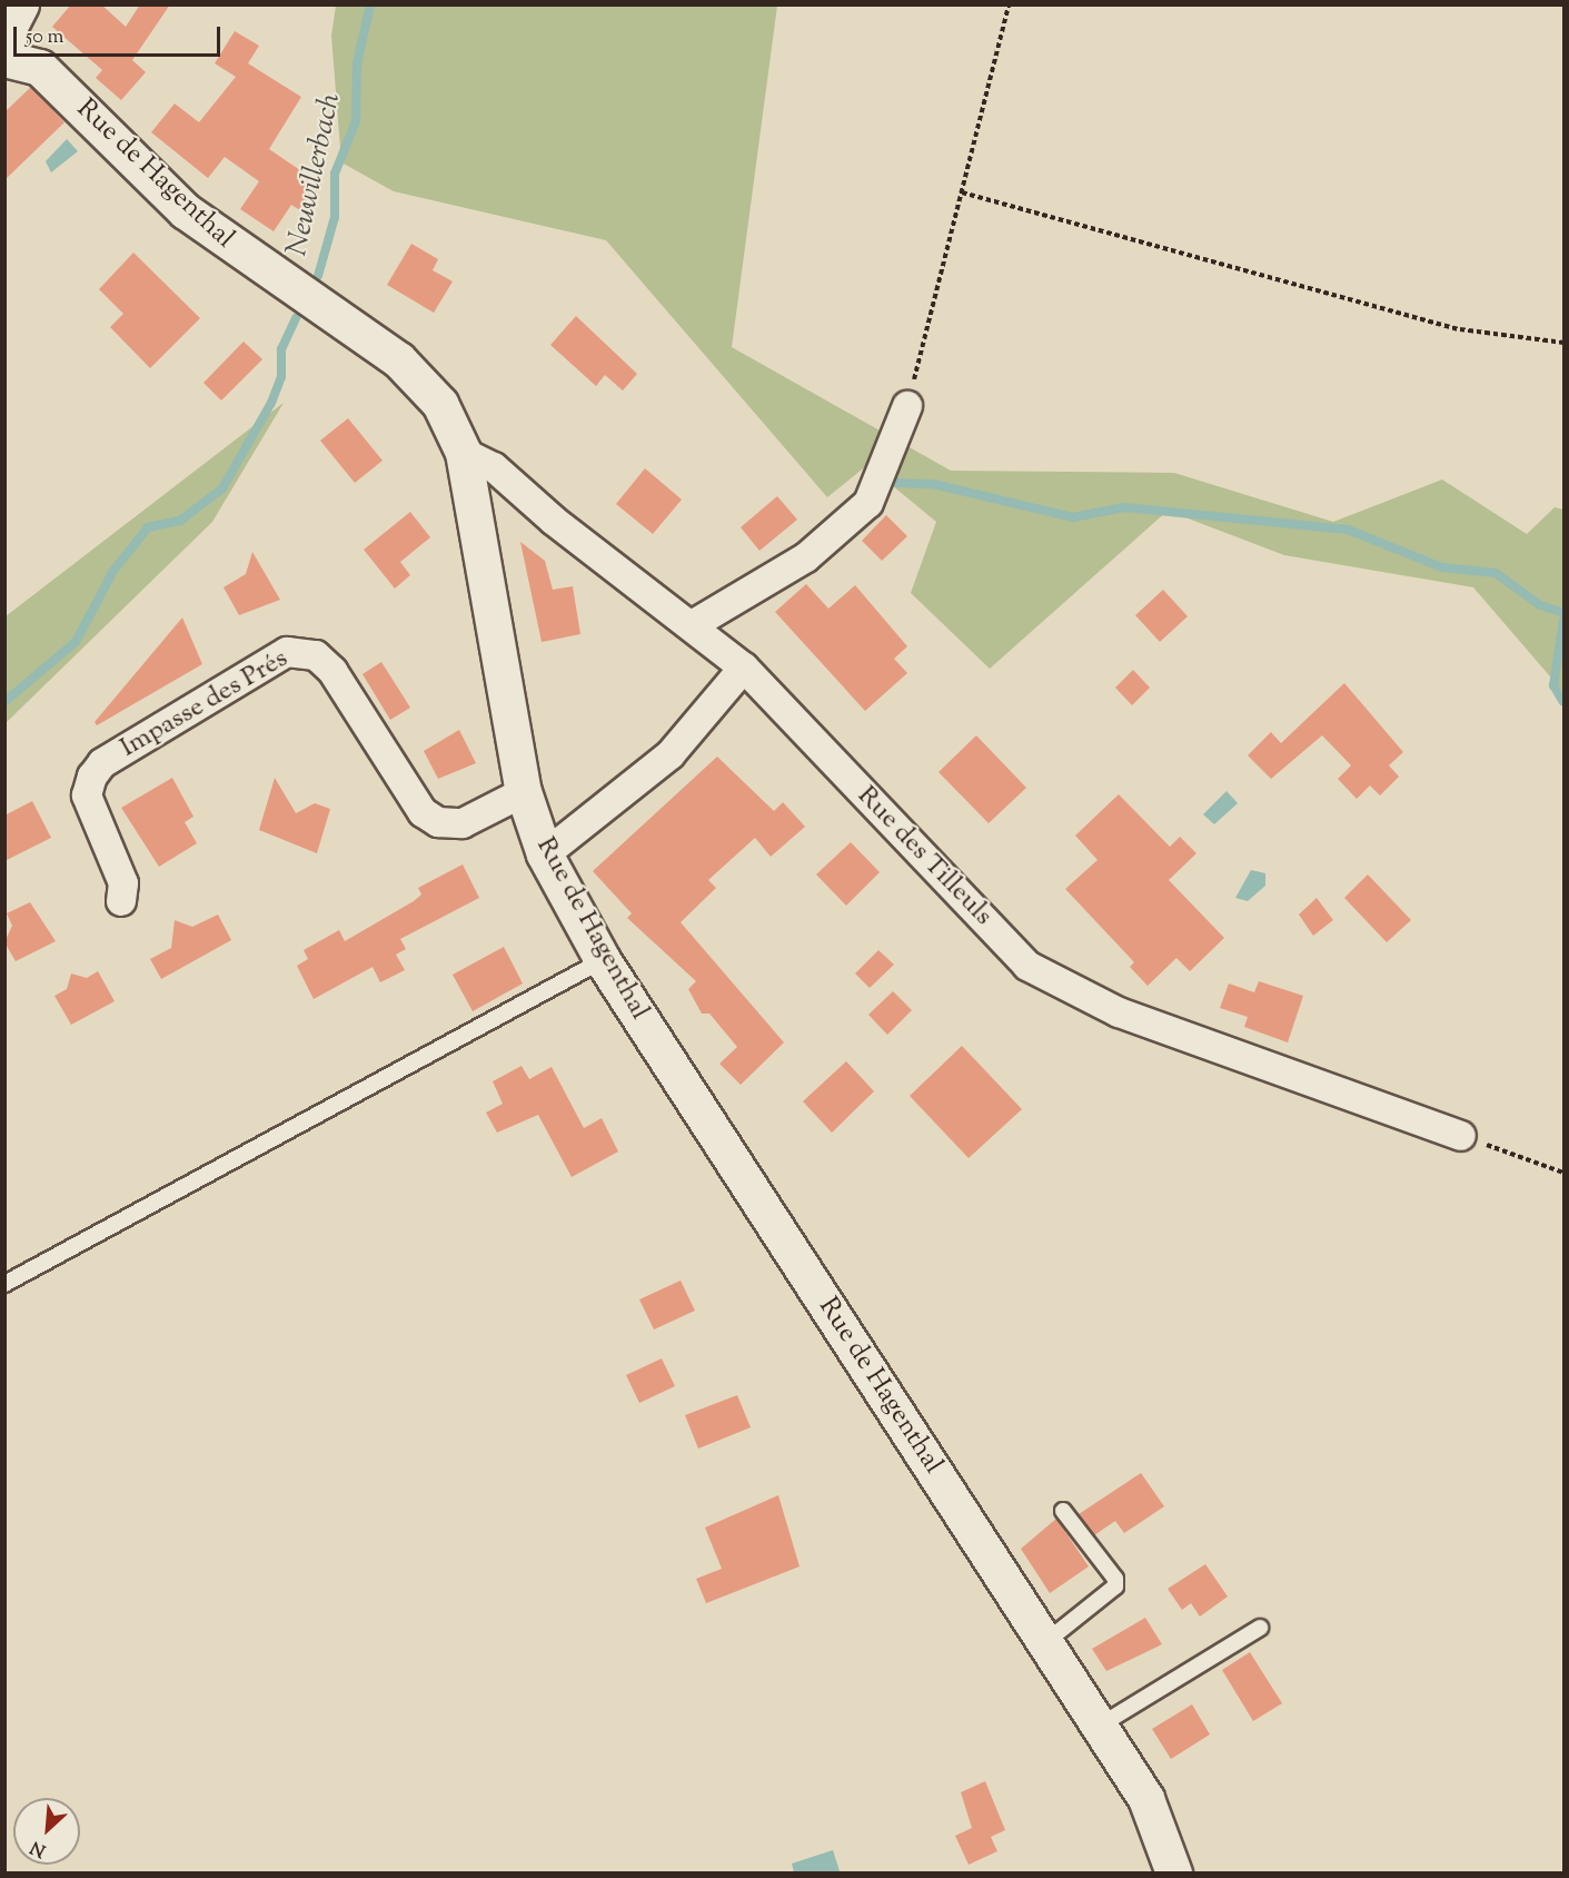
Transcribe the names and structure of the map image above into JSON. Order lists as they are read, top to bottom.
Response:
{
  "streets": {
    "street": ["Rue de Hagenthal", "Impasse des Prés", "Rue des Tilleuls"]
  },
  "crossings": [
    ["Rue de Hagenthal", "Impasse des Prés"],
    ["Rue de Hagenthal", "Rue des Tilleuls"]
  ],
  "water": ["Neuwillerbach"],
  "scale_bar": "50 m",
  "north": "bottom left"
}
